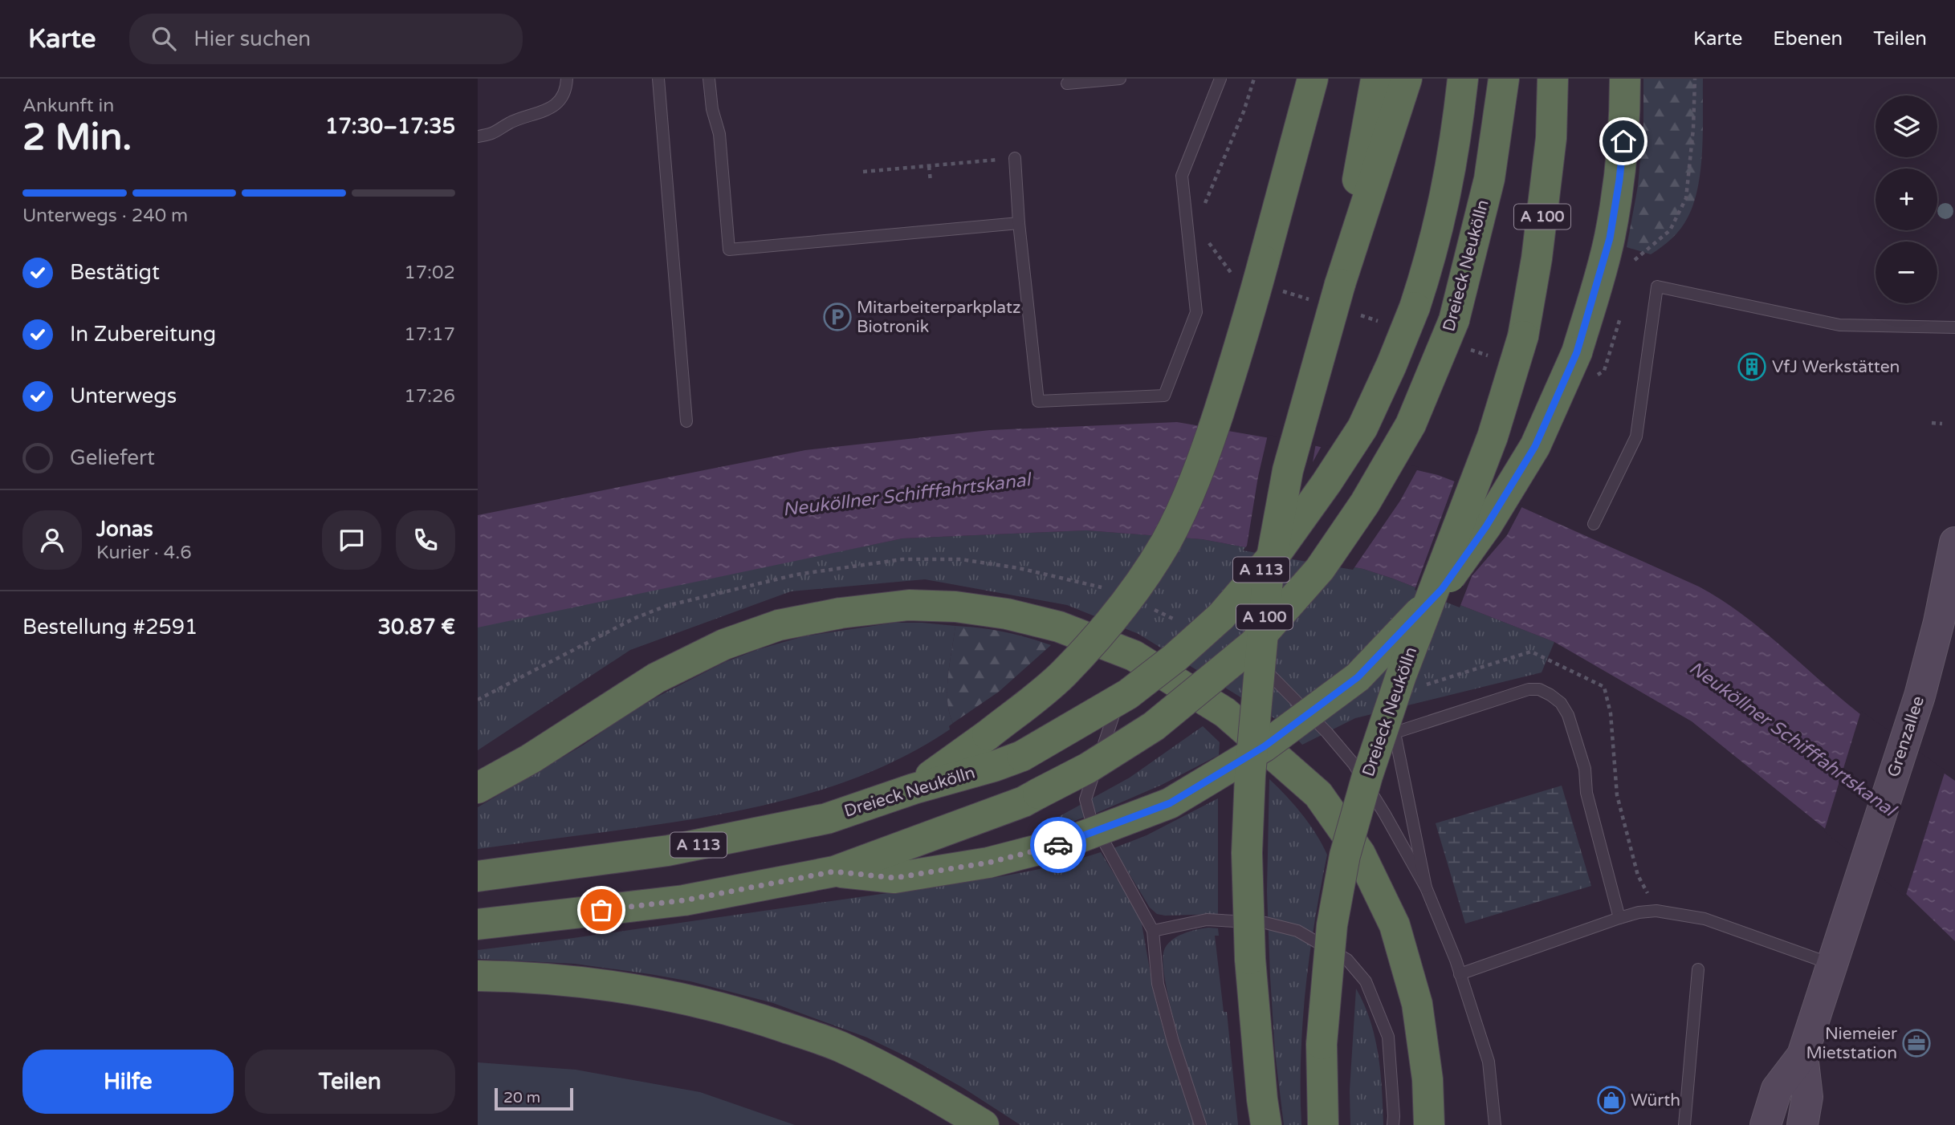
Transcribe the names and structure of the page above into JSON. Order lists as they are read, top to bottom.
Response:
{
  "streets": {
    "highway": ["A 100", "Dreieck Neukölln", "A 113"],
    "main road": ["Grenzallee"]
  },
  "water": ["Neuköllner Schifffahrtskanal"],
  "places": {
    "parking": ["Mitarbeiterparkplatz Biotronik"],
    "building": ["VfJ Werkstätten"],
    "office": ["Niemeier Mietstation"],
    "shop": ["Würth"]
  },
  "scale_bar": "20 m",
  "page": {
    "header": "Karte",
    "search": "Hier suchen",
    "nav": ["Karte", "Ebenen", "Teilen"],
    "heading": ["2 Min.", "Ankunft in", "17:30–17:35"],
    "panel": [
      "Jonas",
      "Kurier · 4.6",
      "Bestellung #2591",
      "30.87 €"
    ],
    "map_buttons": ["+", "−"],
    "bar": "Unterwegs · 240 m",
    "list": [
      ["Bestätigt", "17:02"],
      ["In Zubereitung", "17:17"],
      ["Unterwegs", "17:26"],
      "Geliefert"
    ],
    "buttons": ["Hilfe", "Teilen"],
    "scale": "20 m"
  }
}
